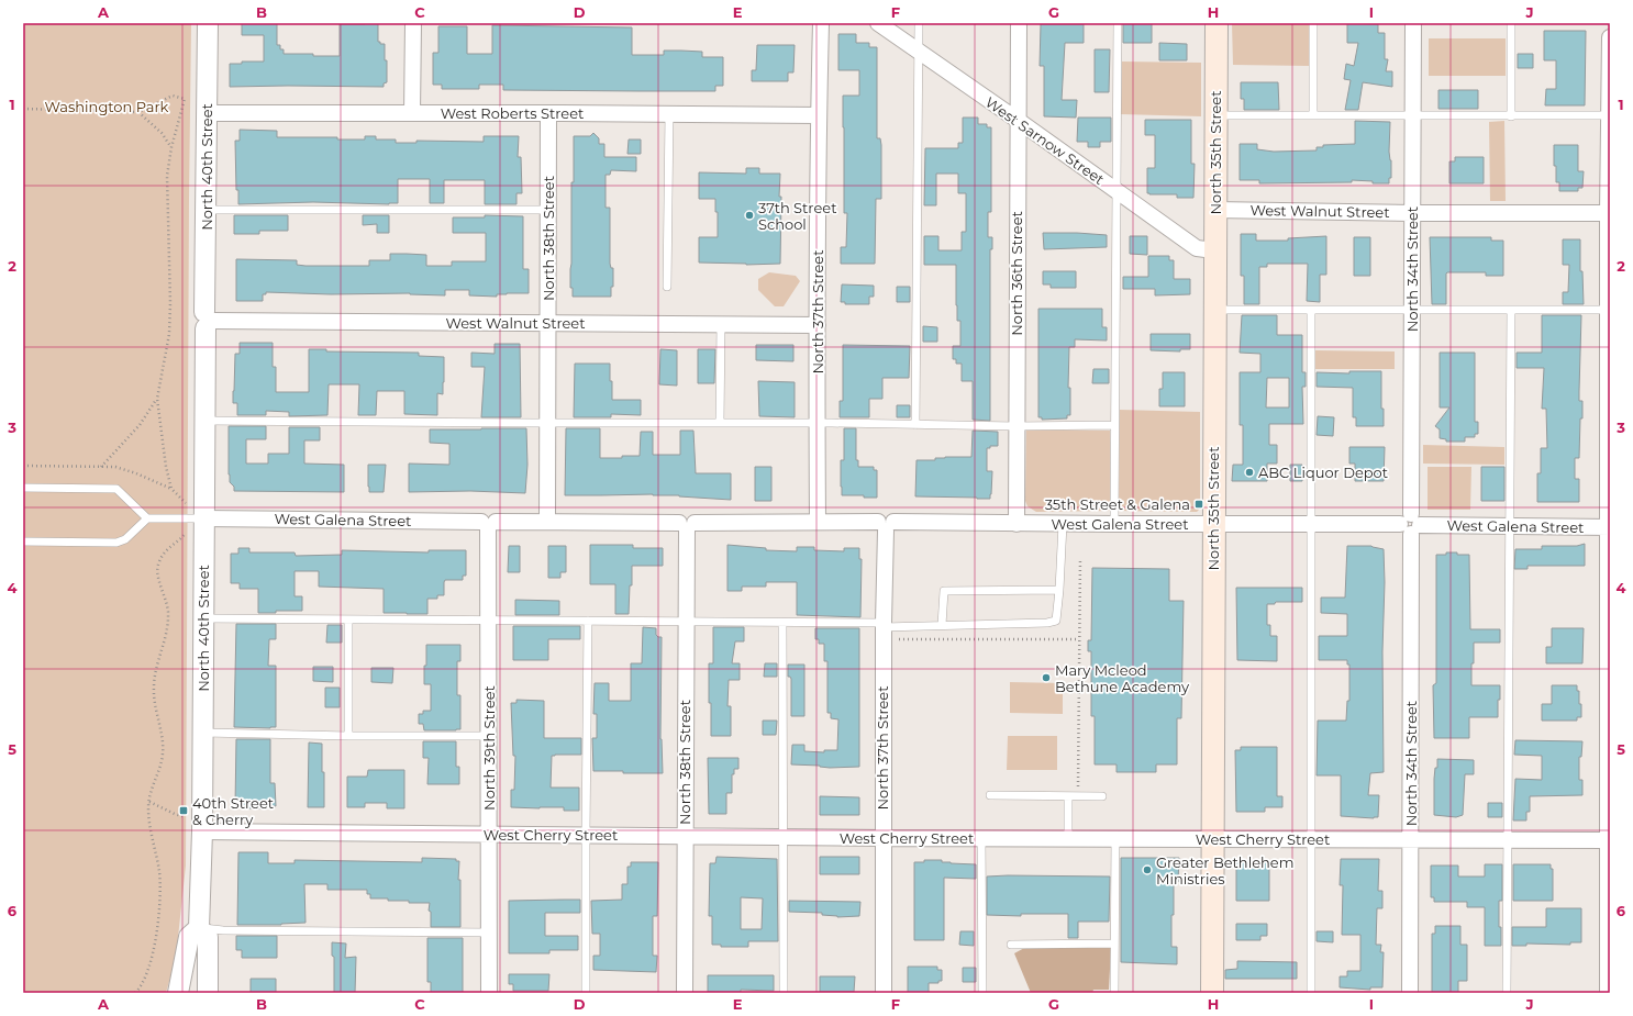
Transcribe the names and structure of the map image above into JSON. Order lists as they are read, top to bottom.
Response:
{
  "streets": {
    "main road": ["North 35th Street"],
    "street": [
      "West Roberts Street",
      "West Sarnow Street",
      "North 40th Street",
      "West Walnut Street",
      "North 38th Street",
      "North 34th Street",
      "North 36th Street",
      "North 37th Street",
      "West Galena Street",
      "North 39th Street",
      "West Cherry Street"
    ]
  },
  "crossings": [
    ["West Roberts Street", "North 40th Street"],
    ["West Roberts Street", "North 38th Street"],
    ["West Roberts Street", "North 37th Street"],
    ["West Sarnow Street", "North 35th Street"],
    ["West Sarnow Street", "North 36th Street"],
    ["North 35th Street", "West Walnut Street"],
    ["North 35th Street", "West Galena Street"],
    ["North 35th Street", "West Cherry Street"],
    ["North 40th Street", "West Walnut Street"],
    ["North 40th Street", "West Galena Street"],
    ["North 40th Street", "West Cherry Street"],
    ["West Walnut Street", "North 38th Street"],
    ["West Walnut Street", "North 34th Street"],
    ["West Walnut Street", "North 37th Street"],
    ["North 38th Street", "West Galena Street"],
    ["North 38th Street", "West Cherry Street"],
    ["North 34th Street", "West Galena Street"],
    ["North 34th Street", "West Cherry Street"],
    ["North 36th Street", "West Galena Street"],
    ["North 37th Street", "West Galena Street"],
    ["North 37th Street", "West Cherry Street"],
    ["West Galena Street", "North 39th Street"],
    ["North 39th Street", "West Cherry Street"]
  ],
  "parks": ["Washington Park"],
  "places": {
    "other": [
      "37th Street School",
      "ABC Liquor Depot",
      "Mary Mcleod Bethune Academy",
      "Greater Bethlehem Ministries"
    ],
    "transit": ["35th Street & Galena", "40th Street & Cherry"]
  },
  "grid": {
    "columns": [
      "A",
      "B",
      "C",
      "D",
      "E",
      "F",
      "G",
      "H",
      "I",
      "J"
    ],
    "rows": [
      "1",
      "2",
      "3",
      "4",
      "5",
      "6"
    ]
  }
}
